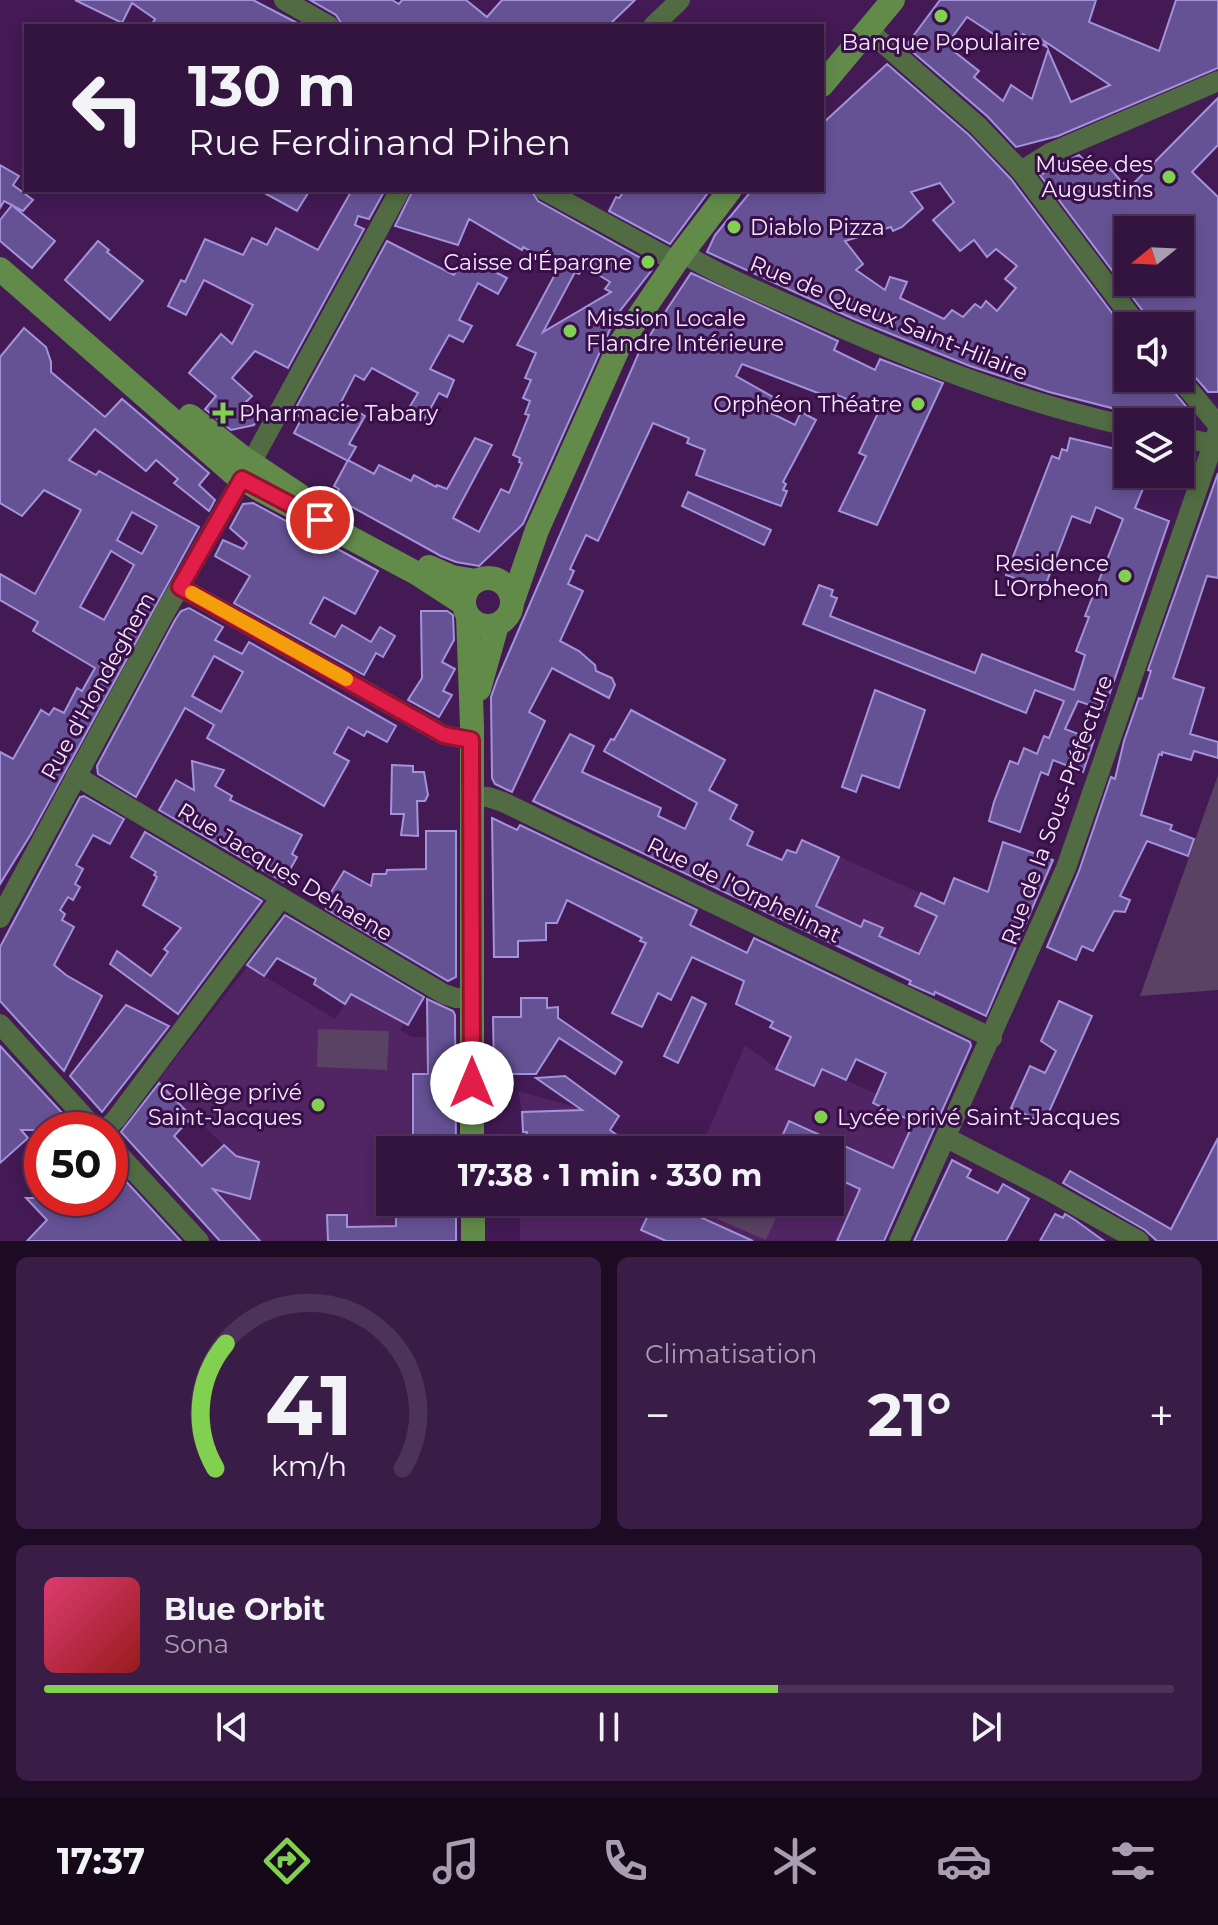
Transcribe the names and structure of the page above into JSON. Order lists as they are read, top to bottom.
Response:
{
  "streets": {
    "street": [
      "Rue de Queux Saint-Hilaire",
      "Rue d'Hondeghem",
      "Rue de la Sous-Préfecture",
      "Rue Jacques Dehaene",
      "Rue de l'Orphelinat"
    ]
  },
  "crossings": [
    ["Rue d'Hondeghem", "Rue Jacques Dehaene"],
    ["Rue de la Sous-Préfecture", "Rue de l'Orphelinat"]
  ],
  "places": {
    "other": [
      "Banque Populaire",
      "Musée des Augustins",
      "Diablo Pizza",
      "Caisse d'Épargne",
      "Mission Locale Flandre Intérieure",
      "Orphéon Théatre",
      "Residence L'Orpheon",
      "Collège privé Saint-Jacques",
      "Lycée privé Saint-Jacques"
    ],
    "health": ["Pharmacie Tabary"]
  },
  "north": "left",
  "page": {
    "turn": ["130 m", "Rue Ferdinand Pihen"],
    "limit": "50",
    "trip": "17:38 · 1 min · 330 m",
    "tile": "Climatisation",
    "heat": ["−", "21°", "+"],
    "song": ["Blue Orbit", "Sona"],
    "tabs": "17:37",
    "gauge": ["41", "km/h"]
  }
}
